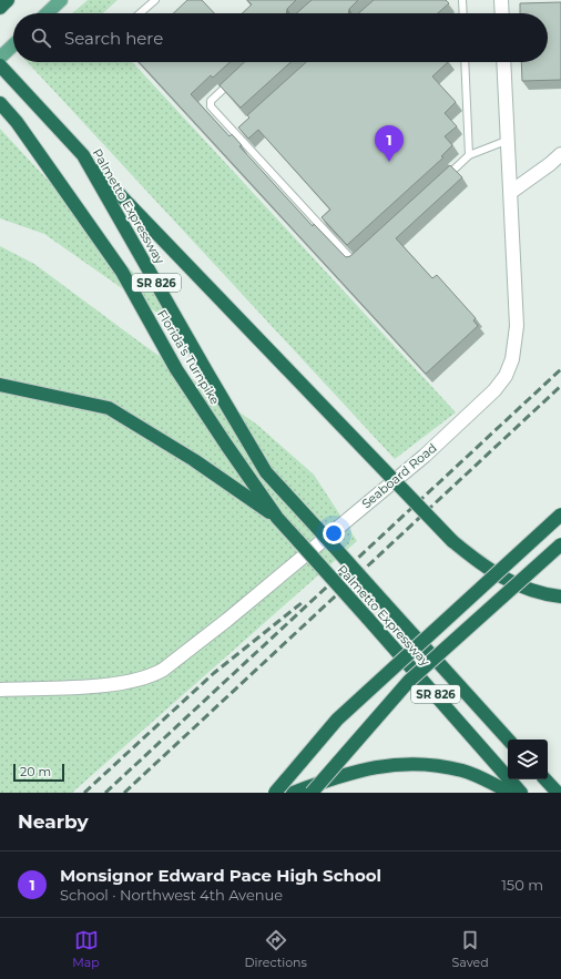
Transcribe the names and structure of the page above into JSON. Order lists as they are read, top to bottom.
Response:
{
  "streets": {
    "highway": ["Palmetto Expressway", "SR 826", "Florida's Turnpike"],
    "street": ["Seaboard Road"]
  },
  "crossings": [
    ["Palmetto Expressway", "SR 826"],
    ["Palmetto Expressway", "Florida's Turnpike"],
    ["SR 826", "Florida's Turnpike"]
  ],
  "scale_bar": "20 m",
  "page": {
    "search": "Search here",
    "pins": "1",
    "scale": "20 m",
    "heading": "Nearby",
    "list": [
      {
        "mark": "1",
        "name": "Monsignor Edward Pace High School",
        "note": "School · Northwest 4th Avenue",
        "value": "150 m"
      }
    ],
    "nav": ["Map", "Directions", "Saved"]
  }
}
